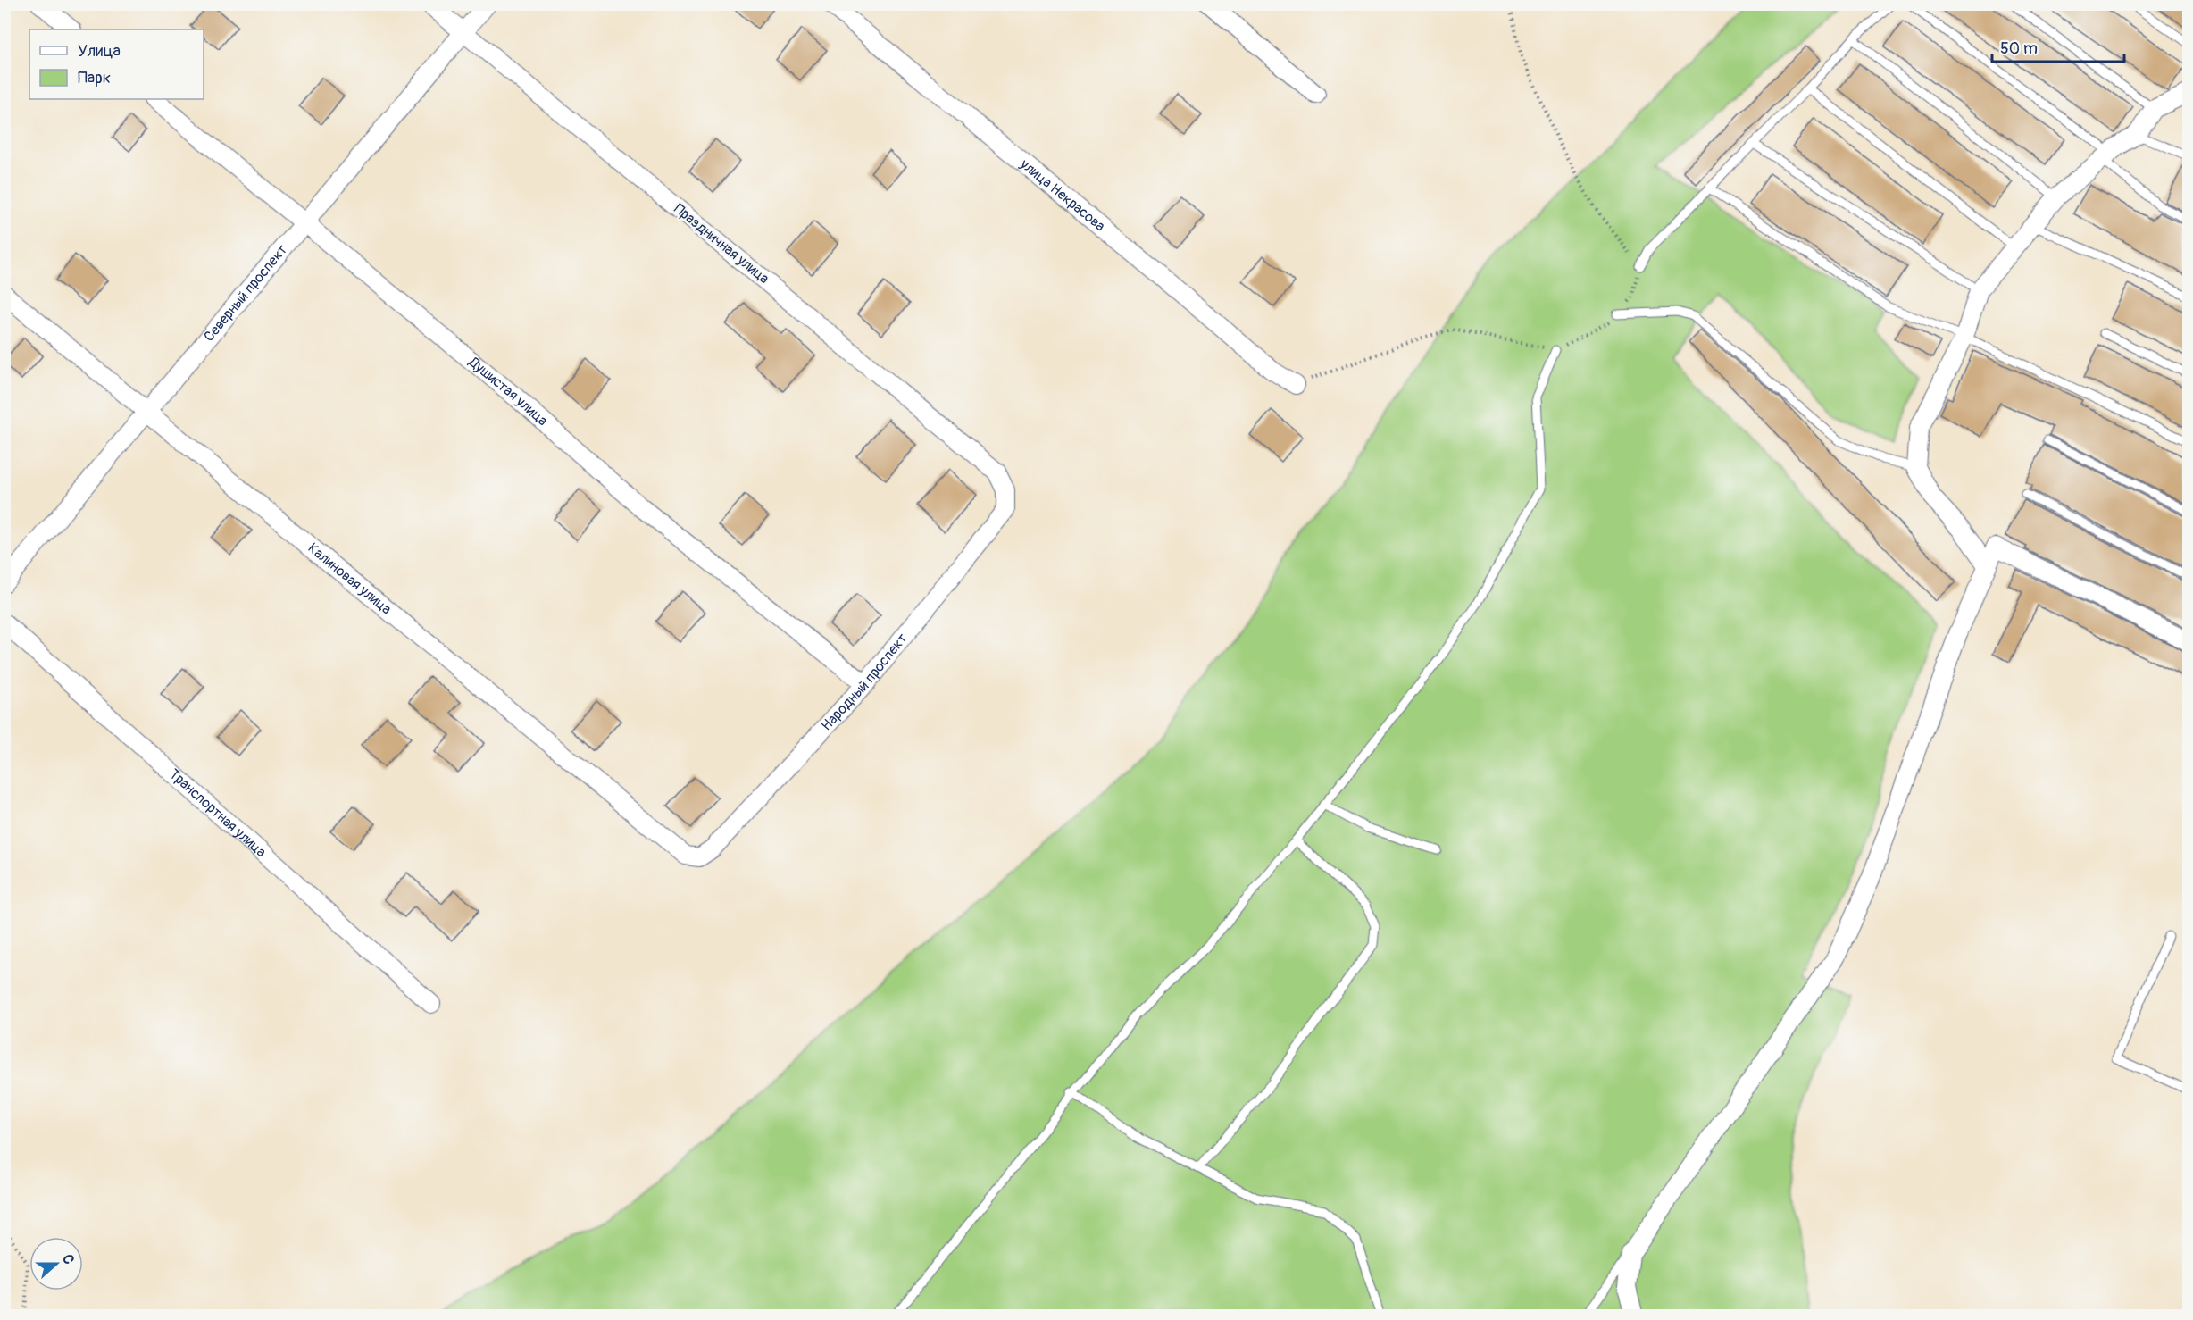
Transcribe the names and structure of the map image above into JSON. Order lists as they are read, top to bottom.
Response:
{
  "streets": {
    "street": [
      "улица Некрасова",
      "Праздничная улица",
      "Северный проспект",
      "Душистая улица",
      "Калиновая улица",
      "Народный проспект",
      "Транспортная улица"
    ]
  },
  "crossings": [
    ["Праздничная улица", "Северный проспект"],
    ["Праздничная улица", "Народный проспект"],
    ["Северный проспект", "Душистая улица"],
    ["Северный проспект", "Калиновая улица"],
    ["Душистая улица", "Народный проспект"],
    ["Калиновая улица", "Народный проспект"]
  ],
  "legend": ["Улица", "Парк"],
  "scale_bar": "50 m",
  "north": "right"
}
